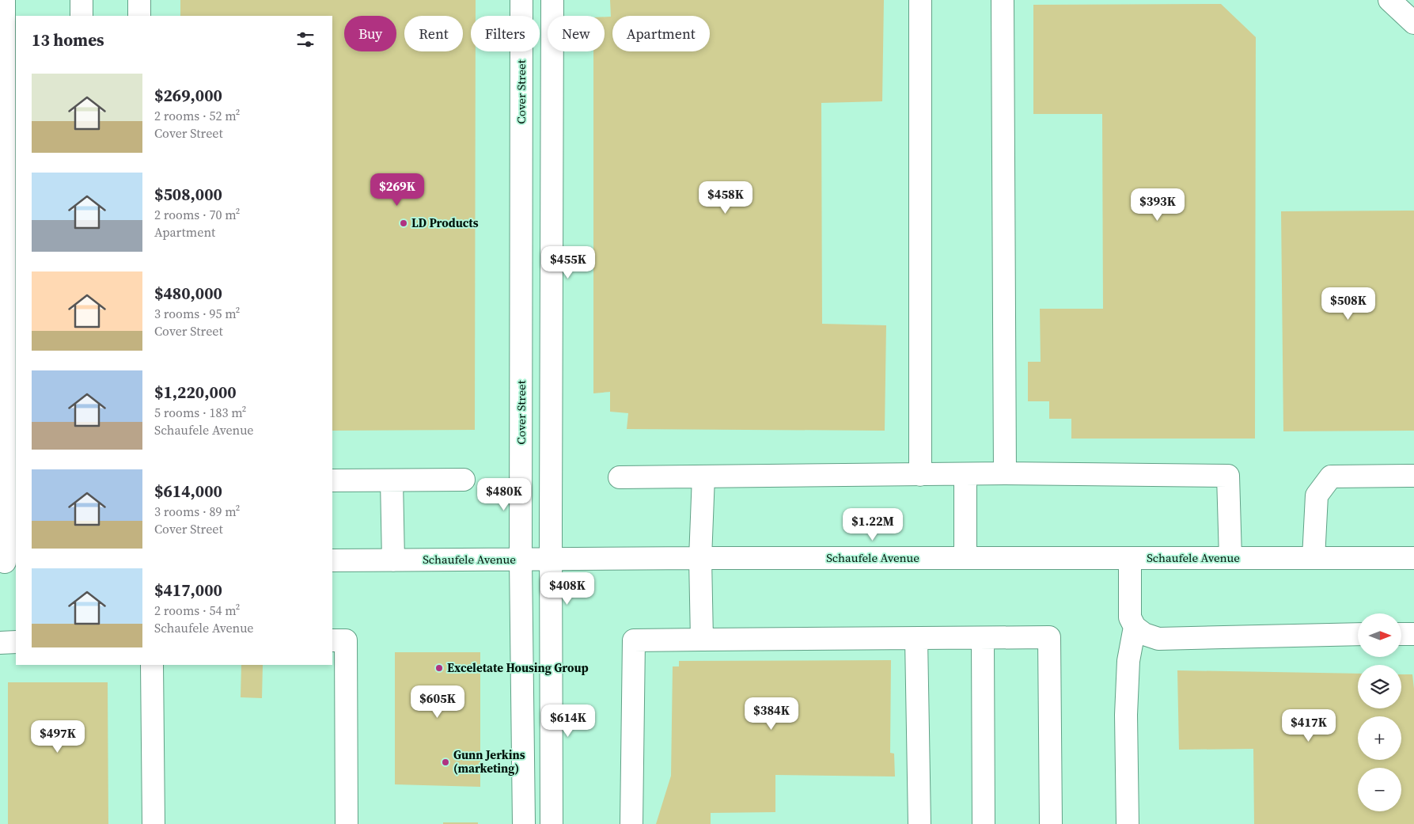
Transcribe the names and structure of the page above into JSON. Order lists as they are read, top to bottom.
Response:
{
  "streets": {
    "street": ["Cover Street", "Schaufele Avenue"]
  },
  "crossings": [
    ["Cover Street", "Schaufele Avenue"]
  ],
  "places": ["LD Products", "Exceletate Housing Group", "Gunn Jerkins (marketing)"],
  "north": "right",
  "page": {
    "chip": [
      "Buy",
      "Rent",
      "Filters",
      "New",
      "Apartment"
    ],
    "heading": "13 homes",
    "list": [
      {
        "name": "$269,000",
        "note": "2 rooms · 52 m² · Cover Street"
      },
      {
        "name": "$508,000",
        "note": "2 rooms · 70 m² · Apartment"
      },
      {
        "name": "$480,000",
        "note": "3 rooms · 95 m² · Cover Street"
      },
      {
        "name": "$1,220,000",
        "note": "5 rooms · 183 m² · Schaufele Avenue"
      },
      {
        "name": "$614,000",
        "note": "3 rooms · 89 m² · Cover Street"
      },
      {
        "name": "$417,000",
        "note": "2 rooms · 54 m² · Schaufele Avenue"
      }
    ],
    "price": [
      "$269K",
      "$458K",
      "$393K",
      "$455K",
      "$508K",
      "$480K",
      "$1.22M",
      "$408K",
      "$605K",
      "$384K",
      "$614K",
      "$417K",
      "$497K"
    ],
    "map_buttons": ["+", "−"]
  }
}
